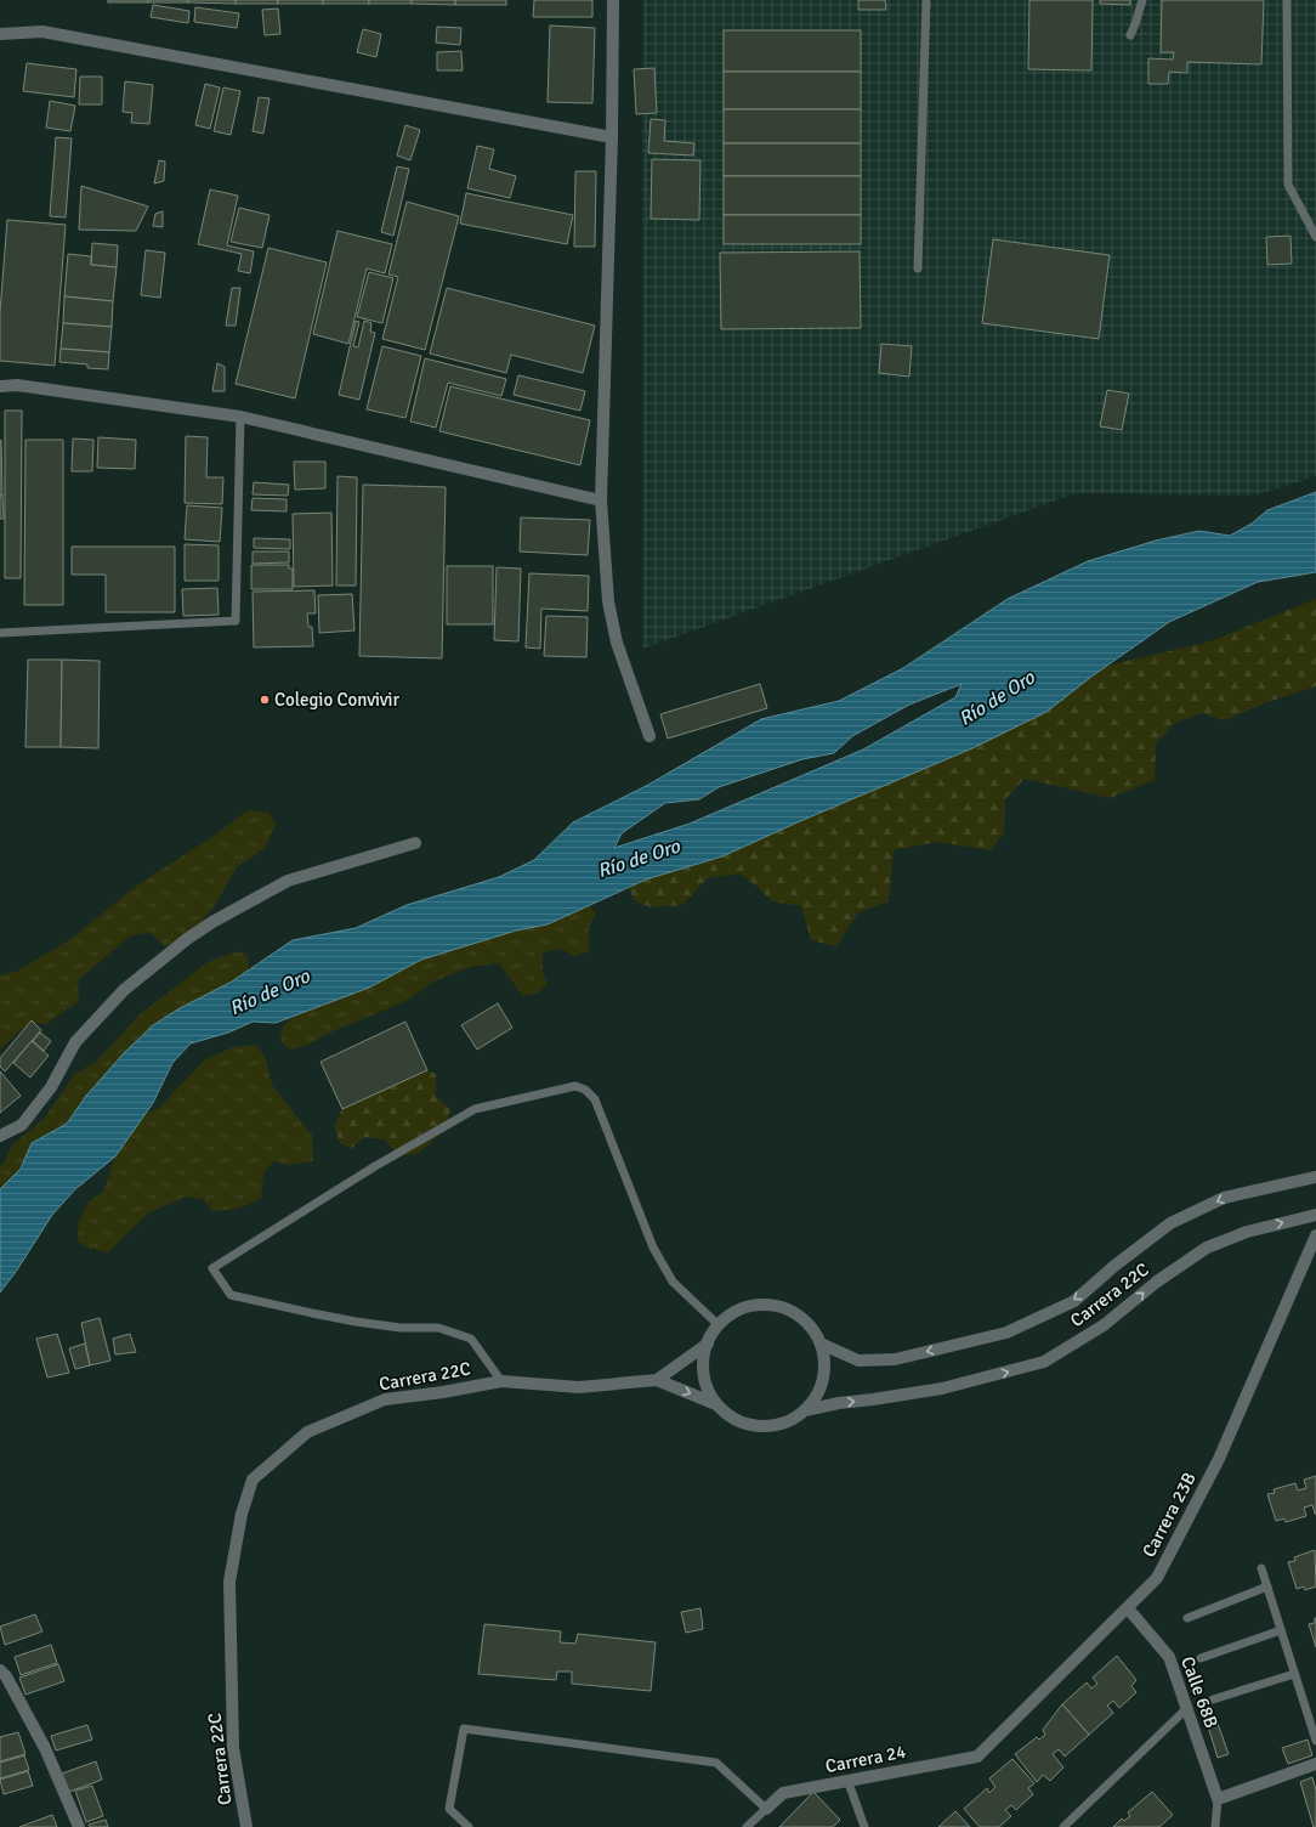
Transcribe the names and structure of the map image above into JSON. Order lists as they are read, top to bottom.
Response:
{
  "streets": {
    "street": [
      "Carrera 22C",
      "Carrera 23B",
      "Calle 68B",
      "Carrera 24"
    ]
  },
  "crossings": [
    ["Carrera 23B", "Calle 68B"],
    ["Carrera 23B", "Carrera 24"]
  ],
  "water": ["Río de Oro"],
  "places": ["Colegio Convivir"]
}
